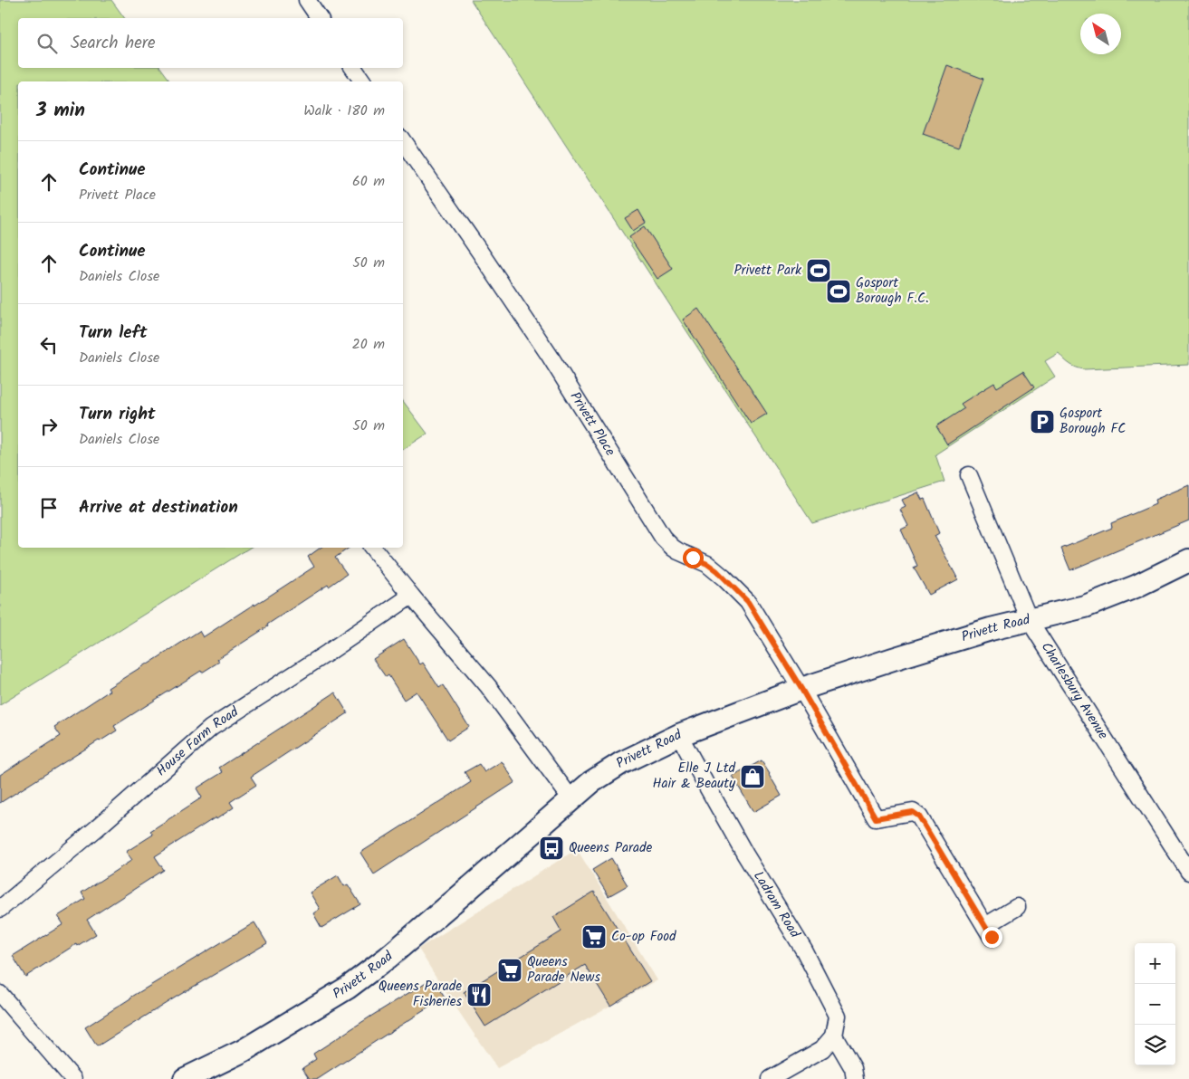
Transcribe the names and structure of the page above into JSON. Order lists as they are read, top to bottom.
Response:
{
  "streets": {
    "main road": ["Privett Road"],
    "street": [
      "Privett Place",
      "Charlesbury Avenue",
      "House Farm Road",
      "Ladram Road"
    ]
  },
  "crossings": [
    ["Privett Place", "Privett Road"],
    ["Privett Road", "Charlesbury Avenue"],
    ["Privett Road", "Ladram Road"]
  ],
  "places": {
    "sports": ["Privett Park", "Gosport Borough F.C."],
    "parking": ["Gosport Borough FC"],
    "shop": ["Elle J Ltd Hair & Beauty"],
    "bus stop": ["Queens Parade"],
    "supermarket": ["Co-op Food", "Queens Parade News"],
    "restaurant": ["Queens Parade Fisheries"]
  },
  "north": "top left",
  "page": {
    "search": "Search here",
    "heading": ["3 min", "Walk · 180 m"],
    "list": [
      ["Continue", "Privett Place", "60 m"],
      ["Continue", "Daniels Close", "50 m"],
      ["Turn left", "Daniels Close", "20 m"],
      ["Turn right", "Daniels Close", "50 m"],
      "Arrive at destination"
    ],
    "map_buttons": ["+", "−"]
  }
}
